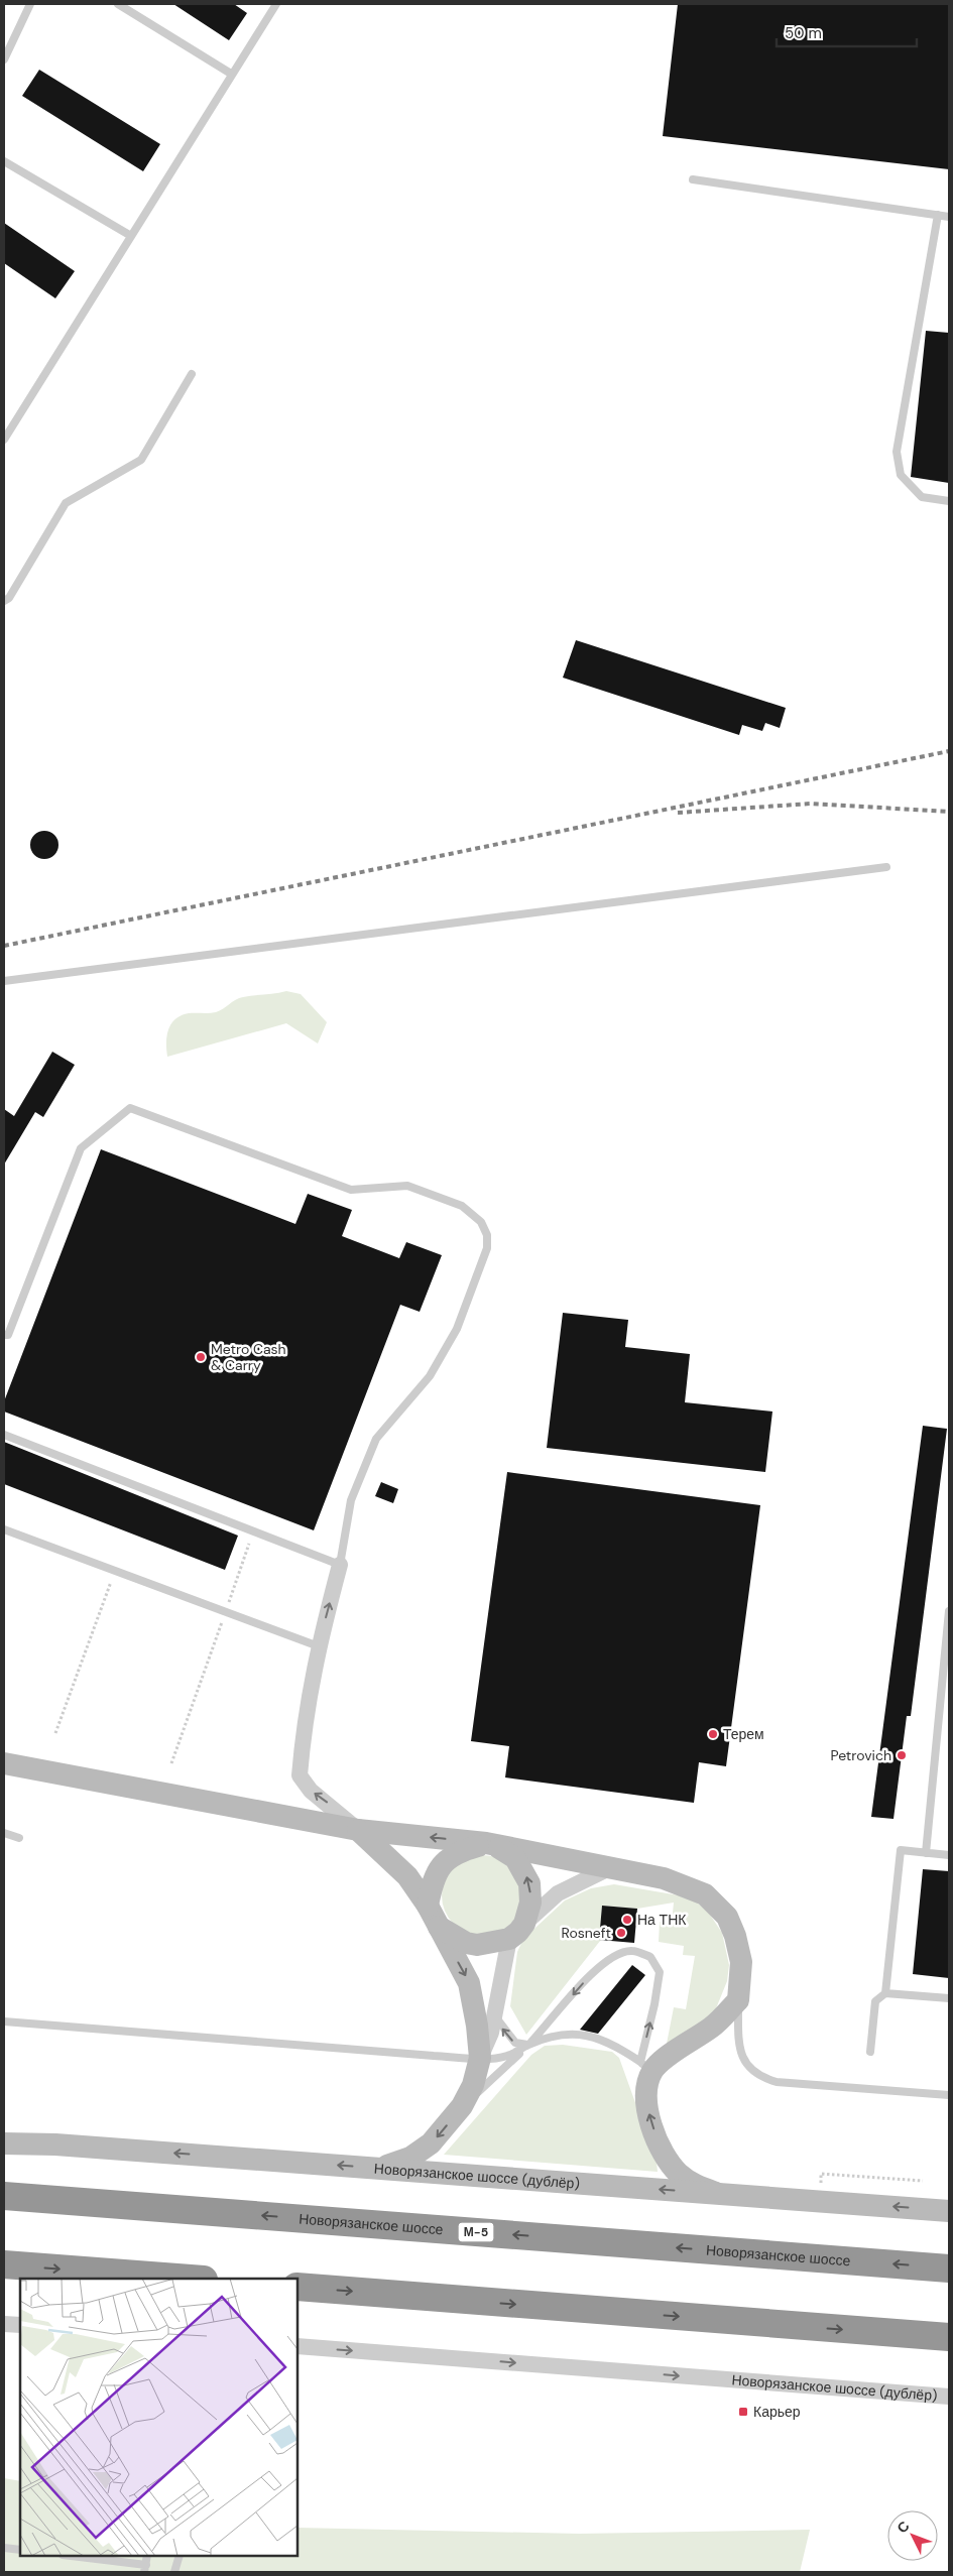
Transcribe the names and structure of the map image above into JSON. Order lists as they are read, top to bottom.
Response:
{
  "streets": {
    "highway": ["Новорязанское шоссе", "М-5"],
    "street": ["Новорязанское шоссе (дублёр)"]
  },
  "places": {
    "other": [
      "Metro Cash & Carry",
      "Терем",
      "Petrovich",
      "На ТНК",
      "Rosneft"
    ],
    "transit": ["Карьер"]
  },
  "scale_bar": "50 m",
  "north": "top left"
}
